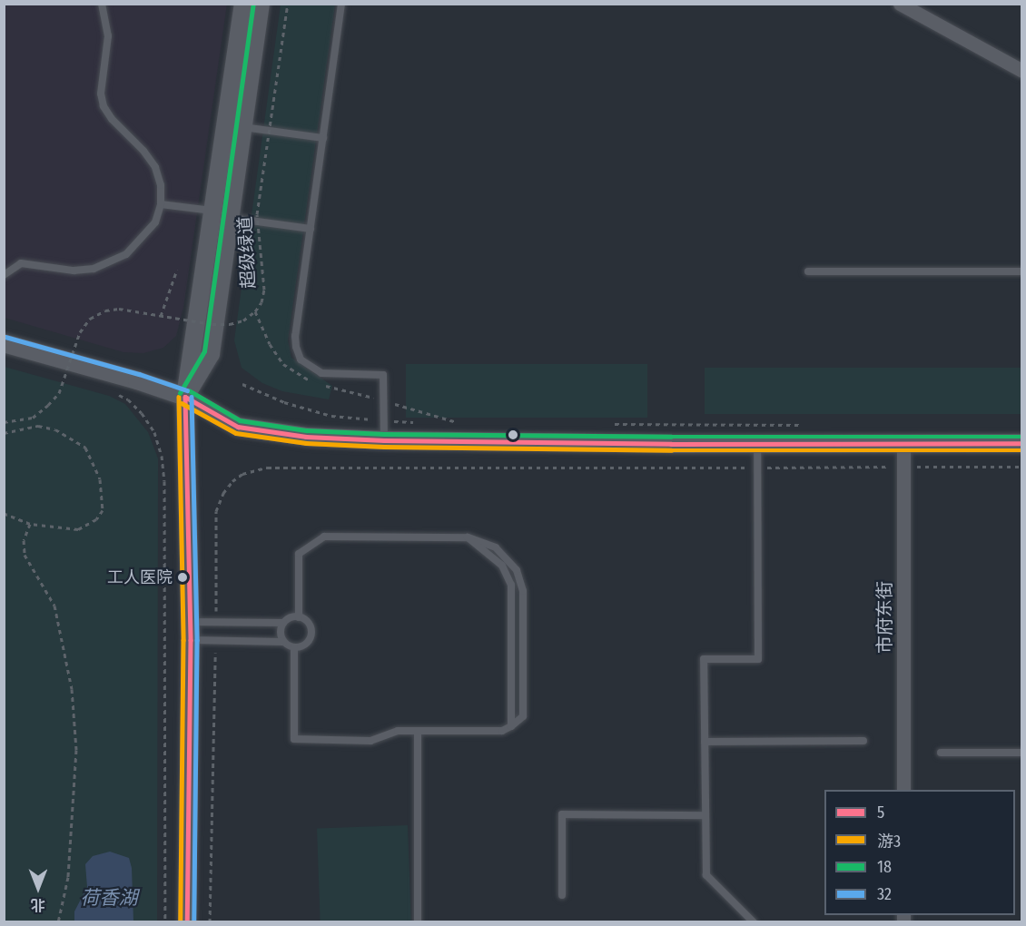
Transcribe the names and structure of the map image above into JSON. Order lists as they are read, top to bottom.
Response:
{
  "streets": {
    "street": ["市府东街"],
    "path": ["超级绿道"]
  },
  "water": ["荷香湖"],
  "places": ["工人医院"],
  "lines": [
    "transit line 18",
    "transit line 32",
    "transit line 5",
    "transit line 游3"
  ],
  "legend": [
    "5",
    "游3",
    "18",
    "32"
  ],
  "north": "bottom"
}
